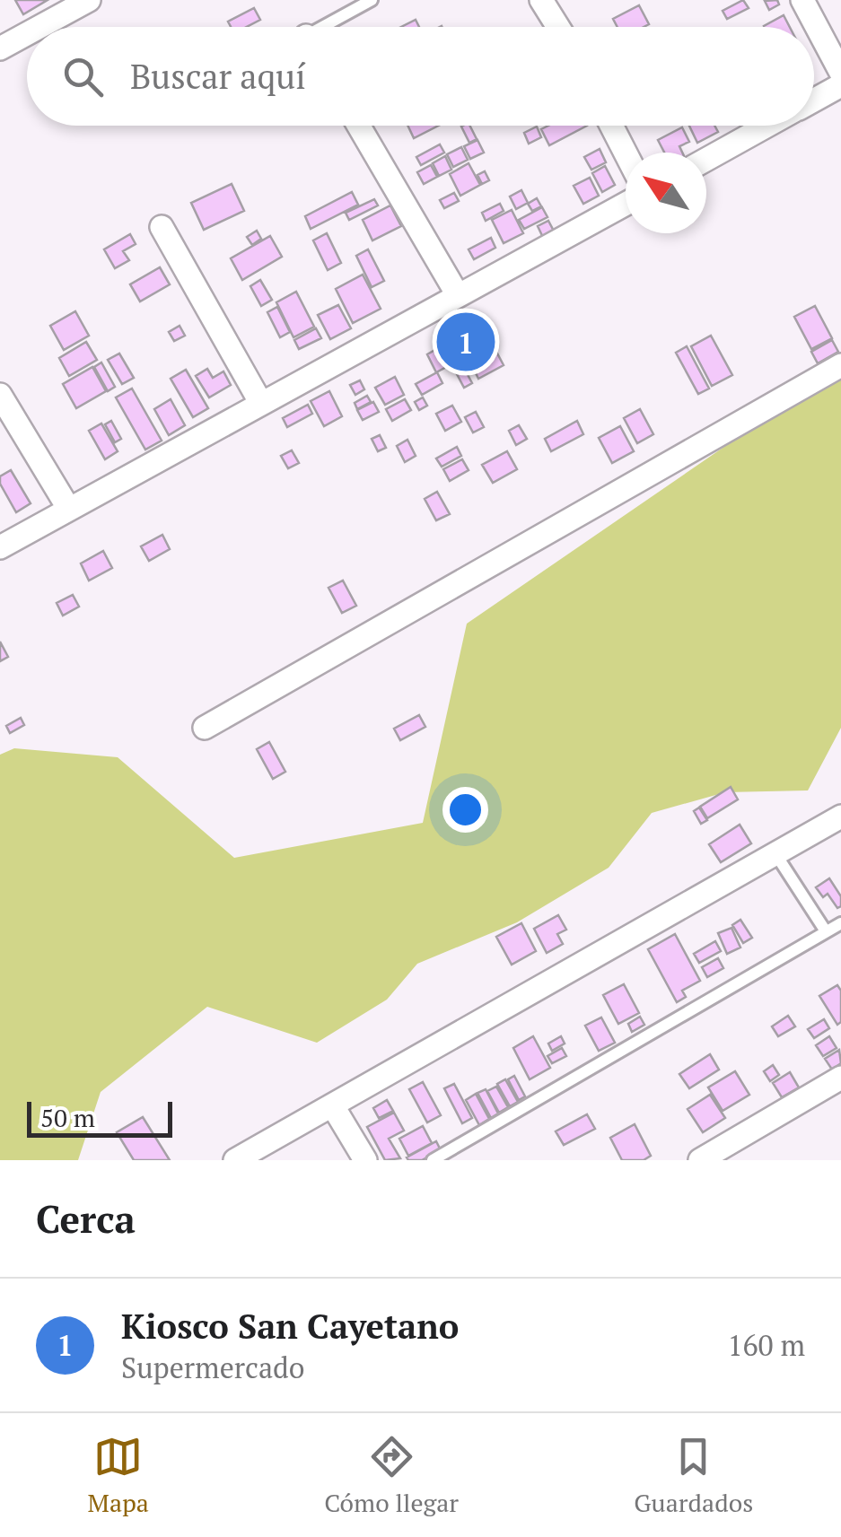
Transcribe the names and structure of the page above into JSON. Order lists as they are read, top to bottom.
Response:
{
  "scale_bar": "50 m",
  "north": "top left",
  "page": {
    "search": "Buscar aquí",
    "pins": "1",
    "scale": "50 m",
    "heading": "Cerca",
    "list": [
      {
        "mark": "1",
        "name": "Kiosco San Cayetano",
        "note": "Supermercado",
        "value": "160 m"
      }
    ],
    "nav": ["Mapa", "Cómo llegar", "Guardados"]
  }
}
